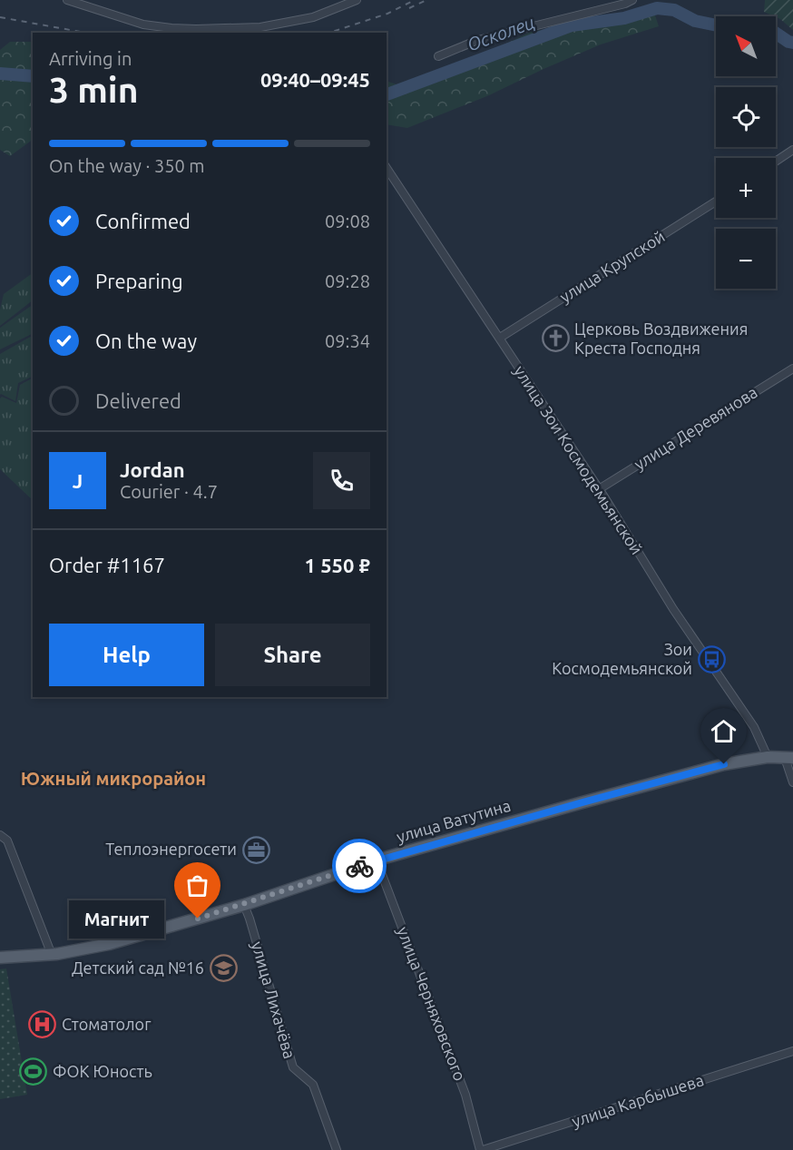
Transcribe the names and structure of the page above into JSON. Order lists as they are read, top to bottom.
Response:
{
  "streets": {
    "main road": ["улица Ватутина"],
    "street": [
      "улица Крупской",
      "улица Деревянова",
      "улица Зои Космодемьянской",
      "улица Лихачёва",
      "улица Черняховского",
      "улица Карбышева"
    ]
  },
  "crossings": [
    ["улица Крупской", "улица Зои Космодемьянской"],
    ["улица Деревянова", "улица Зои Космодемьянской"],
    ["улица Зои Космодемьянской", "улица Ватутина"],
    ["улица Ватутина", "улица Лихачёва"],
    ["улица Ватутина", "улица Черняховского"],
    ["улица Черняховского", "улица Карбышева"]
  ],
  "districts": ["Южный микрорайон"],
  "water": ["Осколец"],
  "places": {
    "church": ["Церковь Воздвижения Креста Господня"],
    "bus stop": ["Зои Космодемьянской"],
    "office": ["Теплоэнергосети"],
    "other": ["Магнит"],
    "school or university": ["Детский сад №16"],
    "hospital": ["Стоматолог"],
    "sports": ["ФОК Юность"]
  },
  "north": "top left",
  "page": {
    "map_buttons": ["+", "−"],
    "heading": ["3 min", "Arriving in", "09:40–09:45"],
    "panel": [
      "Jordan",
      "Courier · 4.7",
      "Order #1167",
      "1 550 ₽"
    ],
    "bar": "On the way · 350 m",
    "list": [
      ["Confirmed", "09:08"],
      ["Preparing", "09:28"],
      ["On the way", "09:34"],
      "Delivered"
    ],
    "round": "J",
    "buttons": ["Help", "Share"],
    "bubble": "Магнит"
  }
}
